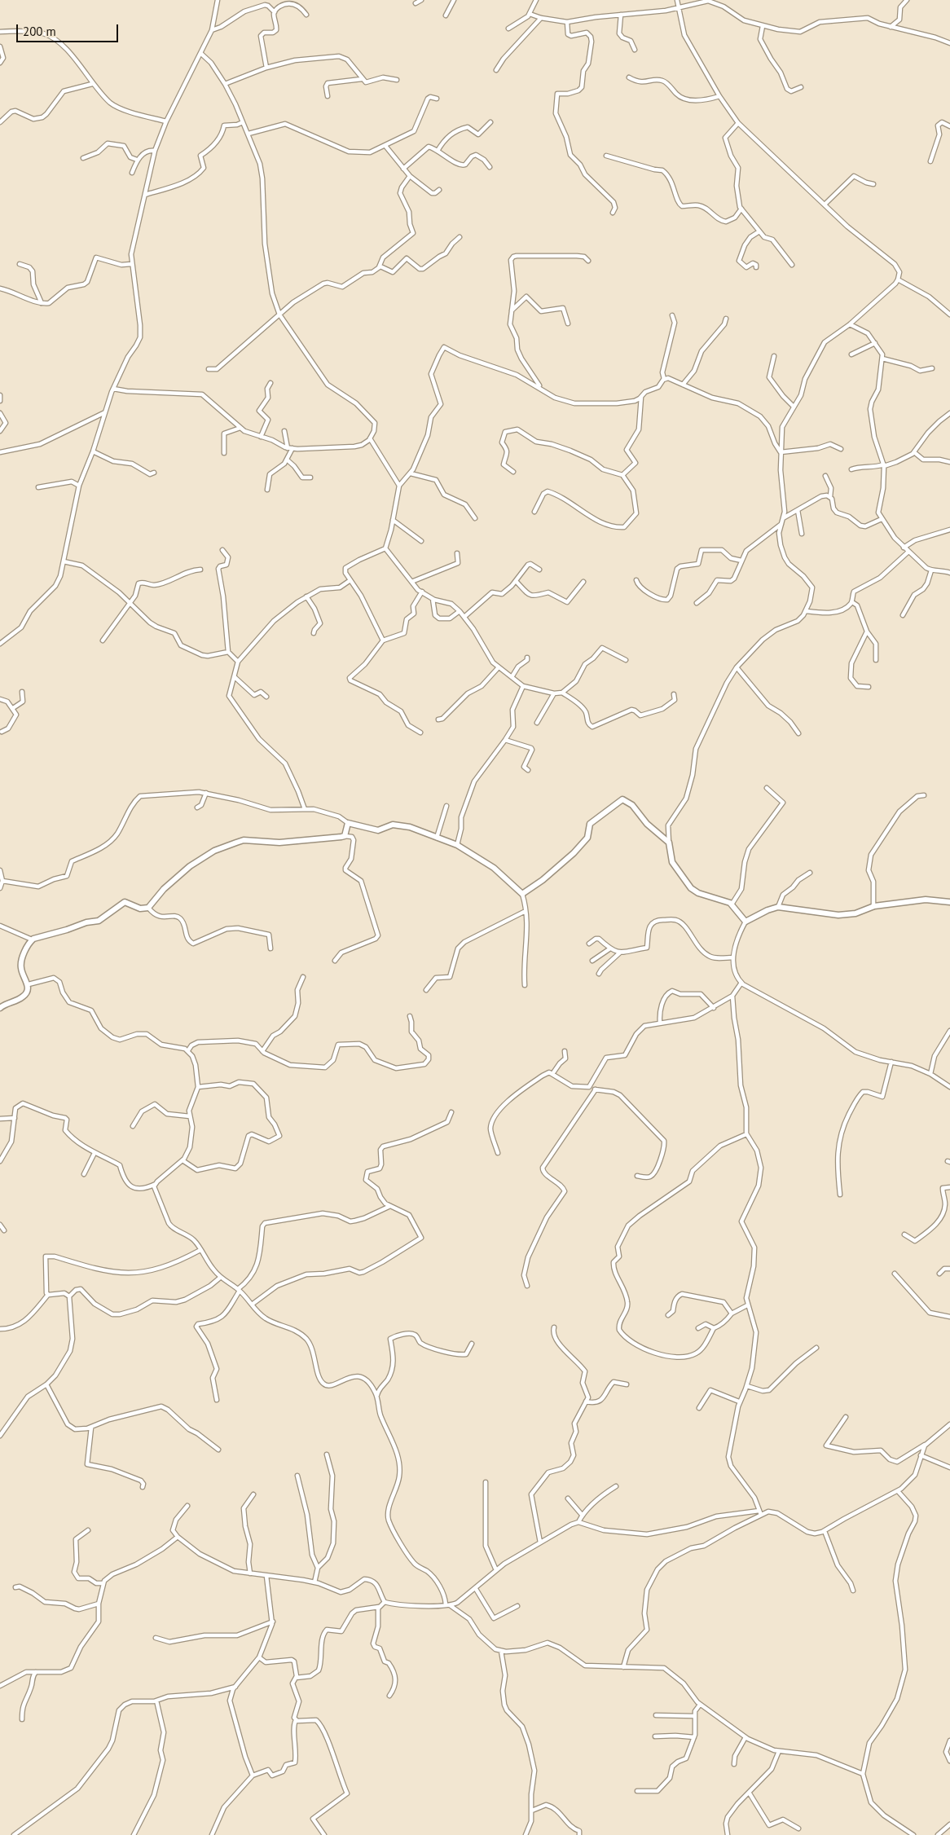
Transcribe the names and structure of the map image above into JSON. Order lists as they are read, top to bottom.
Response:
{
  "scale_bar": "200 m"
}
